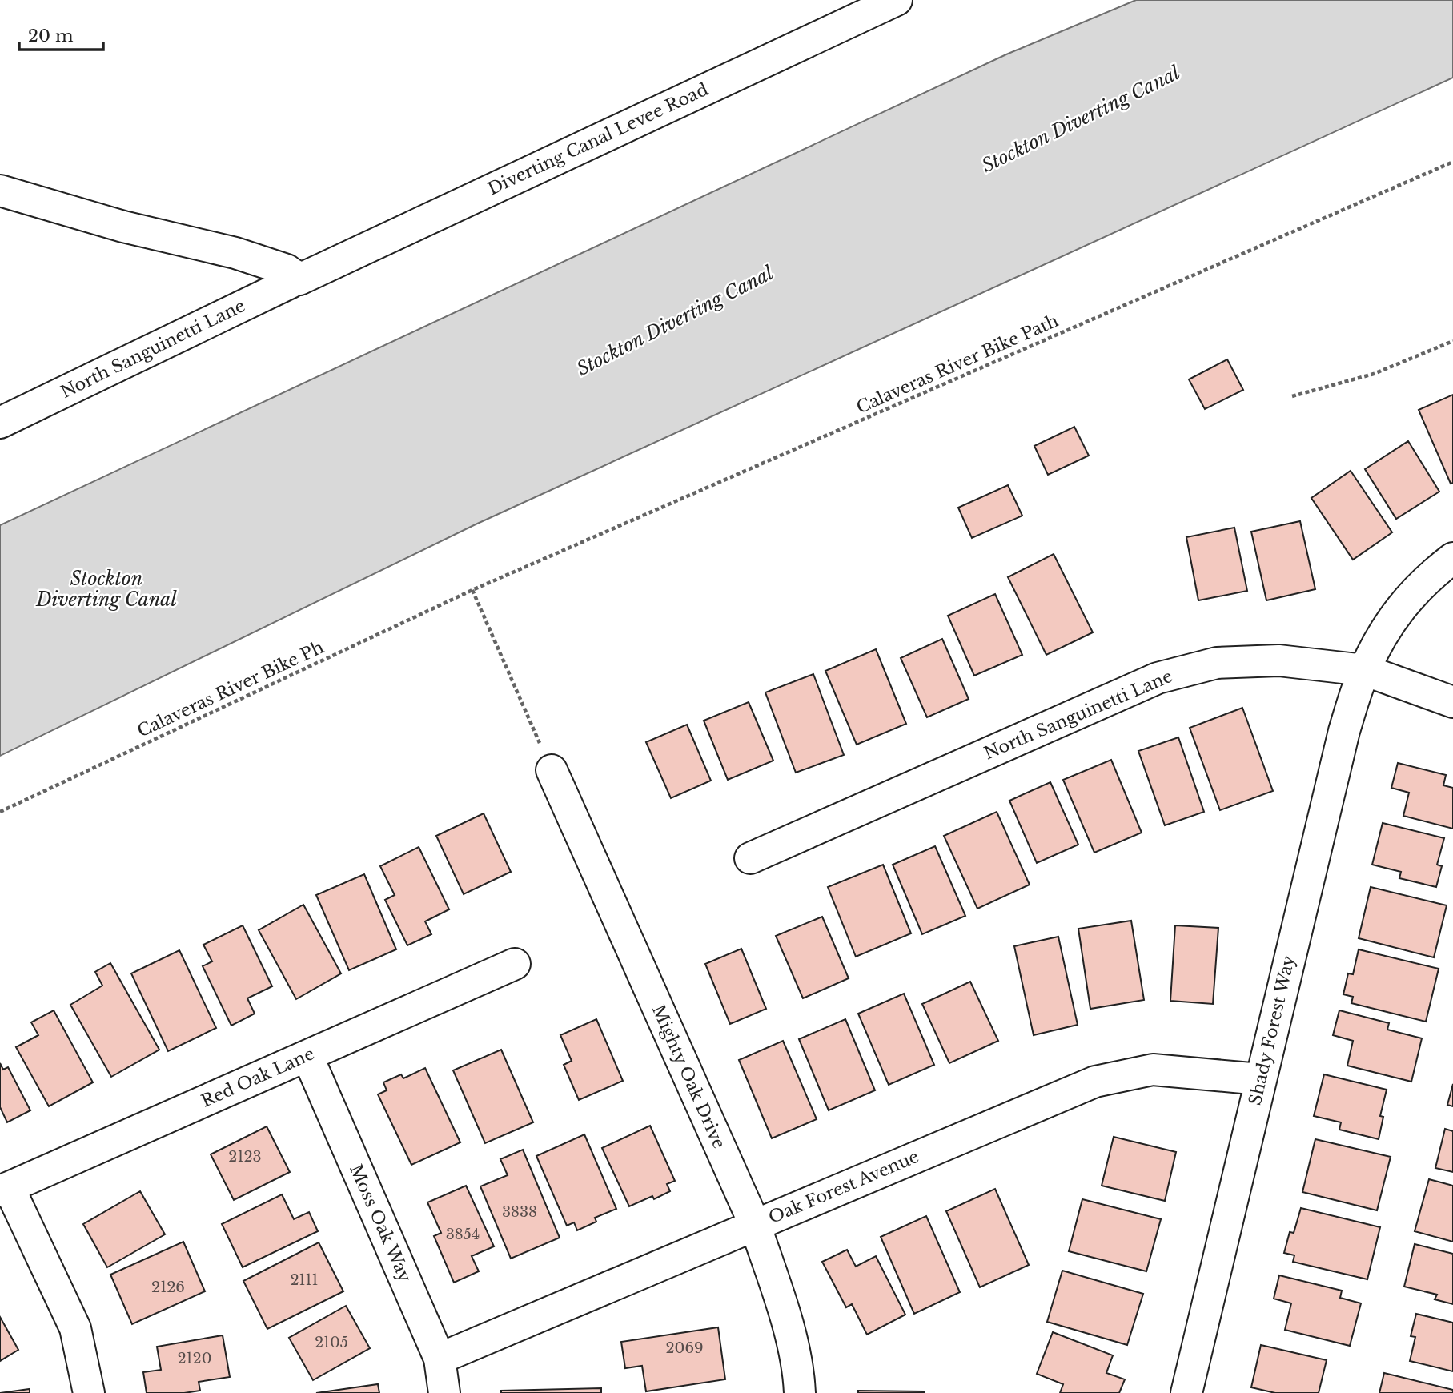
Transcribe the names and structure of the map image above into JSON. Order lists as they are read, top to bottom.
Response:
{
  "streets": {
    "street": [
      "Diverting Canal Levee Road",
      "North Sanguinetti Lane",
      "Shady Forest Way",
      "Mighty Oak Drive",
      "Red Oak Lane",
      "Oak Forest Avenue",
      "Moss Oak Way"
    ],
    "path": ["Calaveras River Bike Path", "Calaveras River Bike Ph"]
  },
  "crossings": [
    ["Diverting Canal Levee Road", "North Sanguinetti Lane"],
    ["North Sanguinetti Lane", "Shady Forest Way"],
    ["Calaveras River Bike Path", "Calaveras River Bike Ph"],
    ["Shady Forest Way", "Oak Forest Avenue"],
    ["Mighty Oak Drive", "Oak Forest Avenue"],
    ["Red Oak Lane", "Moss Oak Way"],
    ["Oak Forest Avenue", "Moss Oak Way"]
  ],
  "water": ["Stockton Diverting Canal"],
  "house_numbers": [
    "2123",
    "3838",
    "3854",
    "2111",
    "2126",
    "2105",
    "2069",
    "2120"
  ],
  "scale_bar": "20 m"
}
